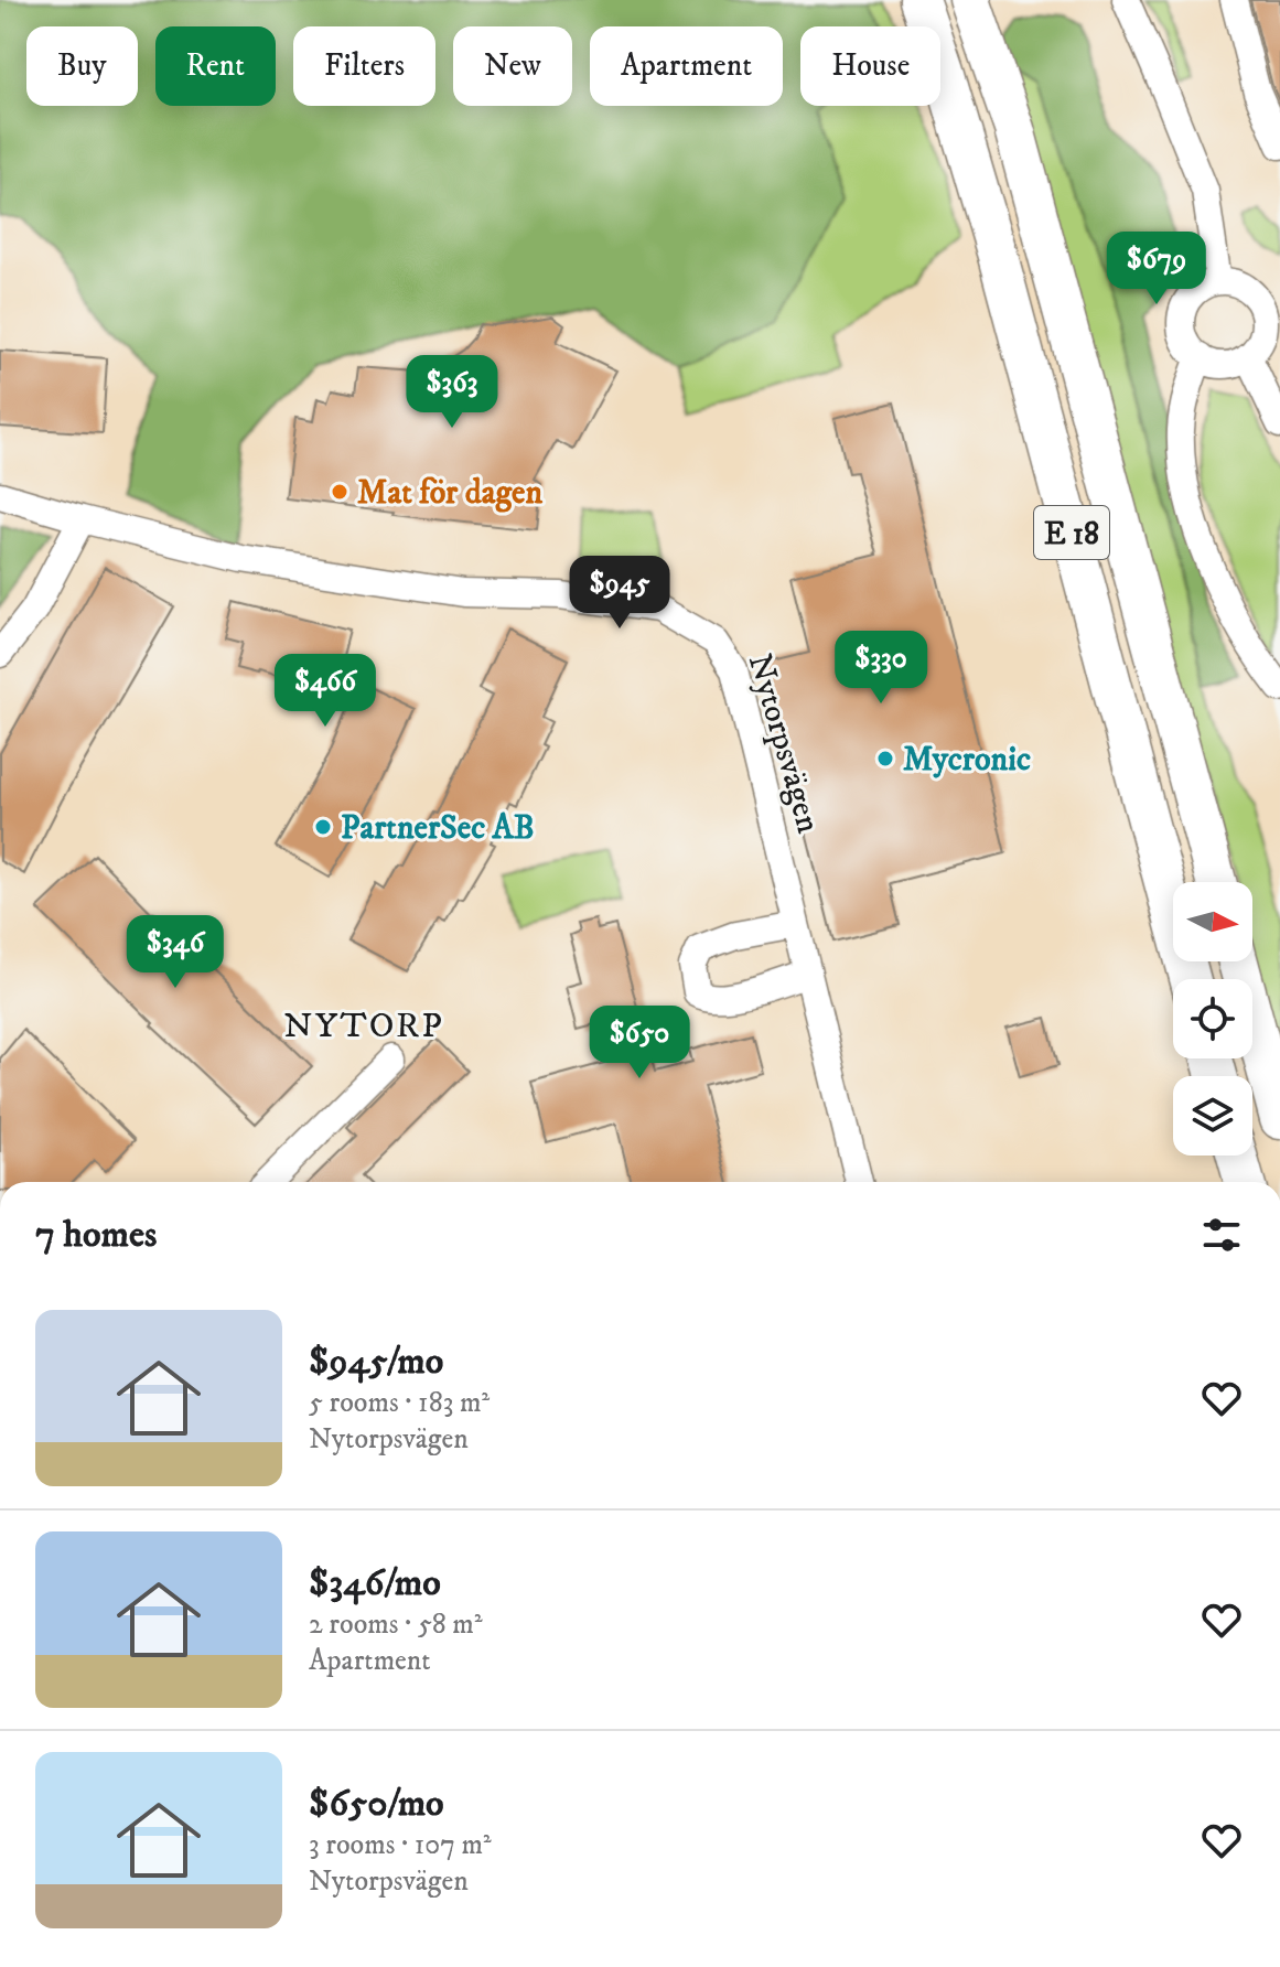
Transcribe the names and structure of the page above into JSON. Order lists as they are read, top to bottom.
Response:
{
  "streets": {
    "highway": ["E 18"],
    "street": ["Nytorpsvägen"]
  },
  "districts": ["NYTORP"],
  "places": ["Mat för dagen", "Mycronic", "PartnerSec AB"],
  "north": "right",
  "page": {
    "chip": [
      "Buy",
      "Rent",
      "Filters",
      "New",
      "Apartment",
      "House"
    ],
    "price": [
      "$679",
      "$363",
      "$945",
      "$330",
      "$466",
      "$346",
      "$650"
    ],
    "heading": "7 homes",
    "list": [
      {
        "name": "$945/mo",
        "note": "5 rooms · 183 m² · Nytorpsvägen"
      },
      {
        "name": "$346/mo",
        "note": "2 rooms · 58 m² · Apartment"
      },
      {
        "name": "$650/mo",
        "note": "3 rooms · 107 m² · Nytorpsvägen"
      }
    ]
  }
}
